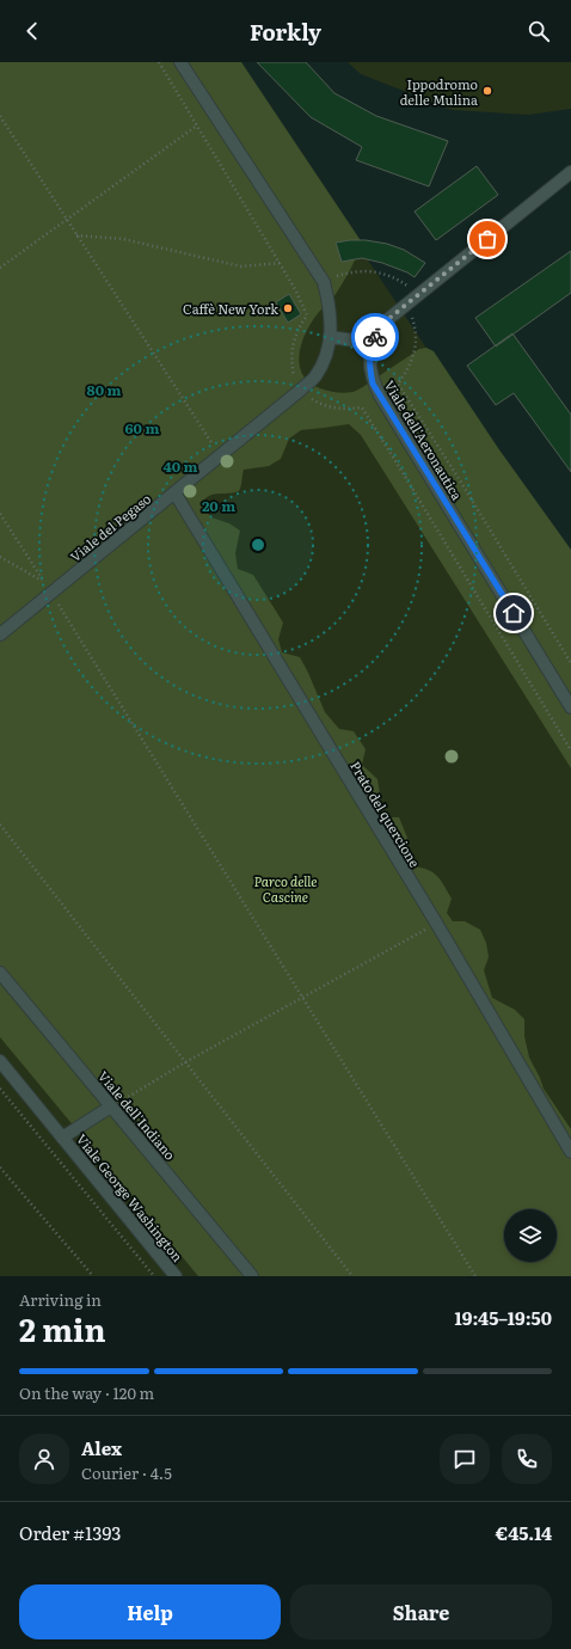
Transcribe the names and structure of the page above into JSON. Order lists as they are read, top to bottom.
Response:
{
  "streets": {
    "street": [
      "Viale dell'Aeronautica",
      "Viale del Pegaso",
      "Prato del quercione",
      "Viale dell'Indiano",
      "Viale George Washington"
    ]
  },
  "crossings": [
    ["Viale del Pegaso", "Prato del quercione"],
    ["Viale dell'Indiano", "Viale George Washington"]
  ],
  "parks": ["Parco delle Cascine"],
  "places": ["Ippodromo delle Mulina", "Caffè New York"],
  "page": {
    "header": "Forkly",
    "heading": ["2 min", "Arriving in", "19:45–19:50"],
    "panel": [
      "Alex",
      "Courier · 4.5",
      "Order #1393",
      "€45.14"
    ],
    "bar": "On the way · 120 m",
    "buttons": ["Help", "Share"]
  },
  "rings": [
    "80 m",
    "60 m",
    "40 m",
    "20 m"
  ]
}
